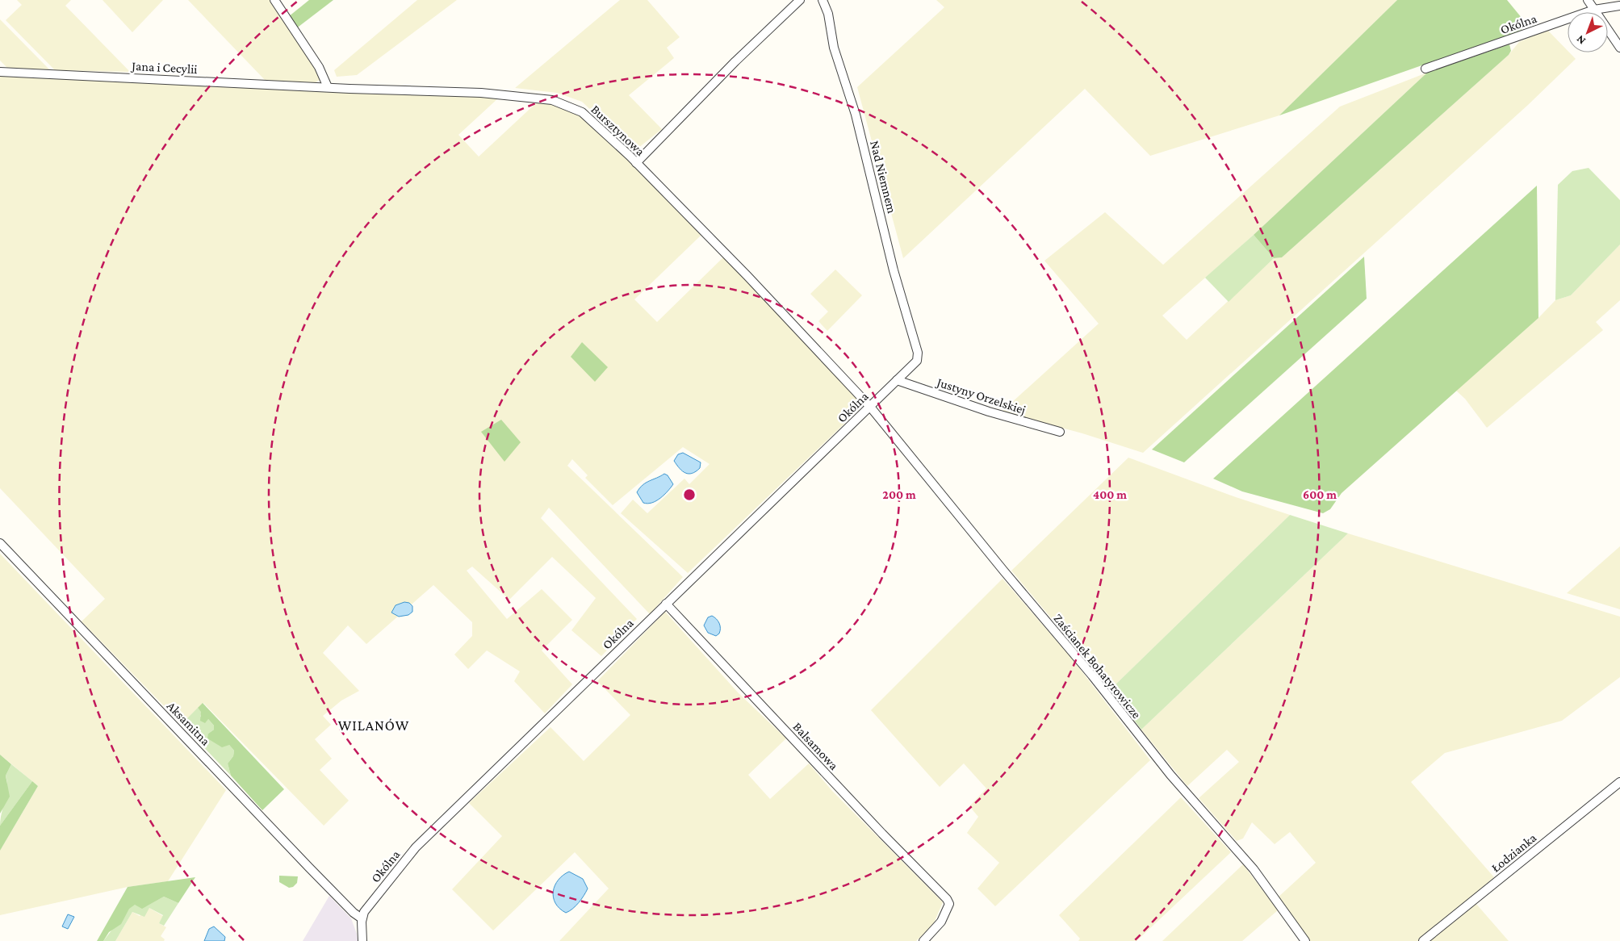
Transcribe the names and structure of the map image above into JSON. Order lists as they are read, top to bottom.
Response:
{
  "streets": {
    "street": [
      "Okólna",
      "Jana i Cecylii",
      "Bursztynowa",
      "Nad Niemnem",
      "Justyny Orzelskiej",
      "Zaścianek Bohatyrowicze",
      "Aksamitna",
      "Balsamowa",
      "Łodzianka"
    ]
  },
  "crossings": [
    ["Okólna", "Bursztynowa"],
    ["Okólna", "Nad Niemnem"],
    ["Okólna", "Justyny Orzelskiej"],
    ["Okólna", "Zaścianek Bohatyrowicze"],
    ["Okólna", "Aksamitna"],
    ["Okólna", "Balsamowa"],
    ["Jana i Cecylii", "Bursztynowa"],
    ["Bursztynowa", "Zaścianek Bohatyrowicze"]
  ],
  "districts": ["WILANÓW"],
  "north": "bottom left",
  "rings": ["200 m", "400 m", "600 m"]
}
